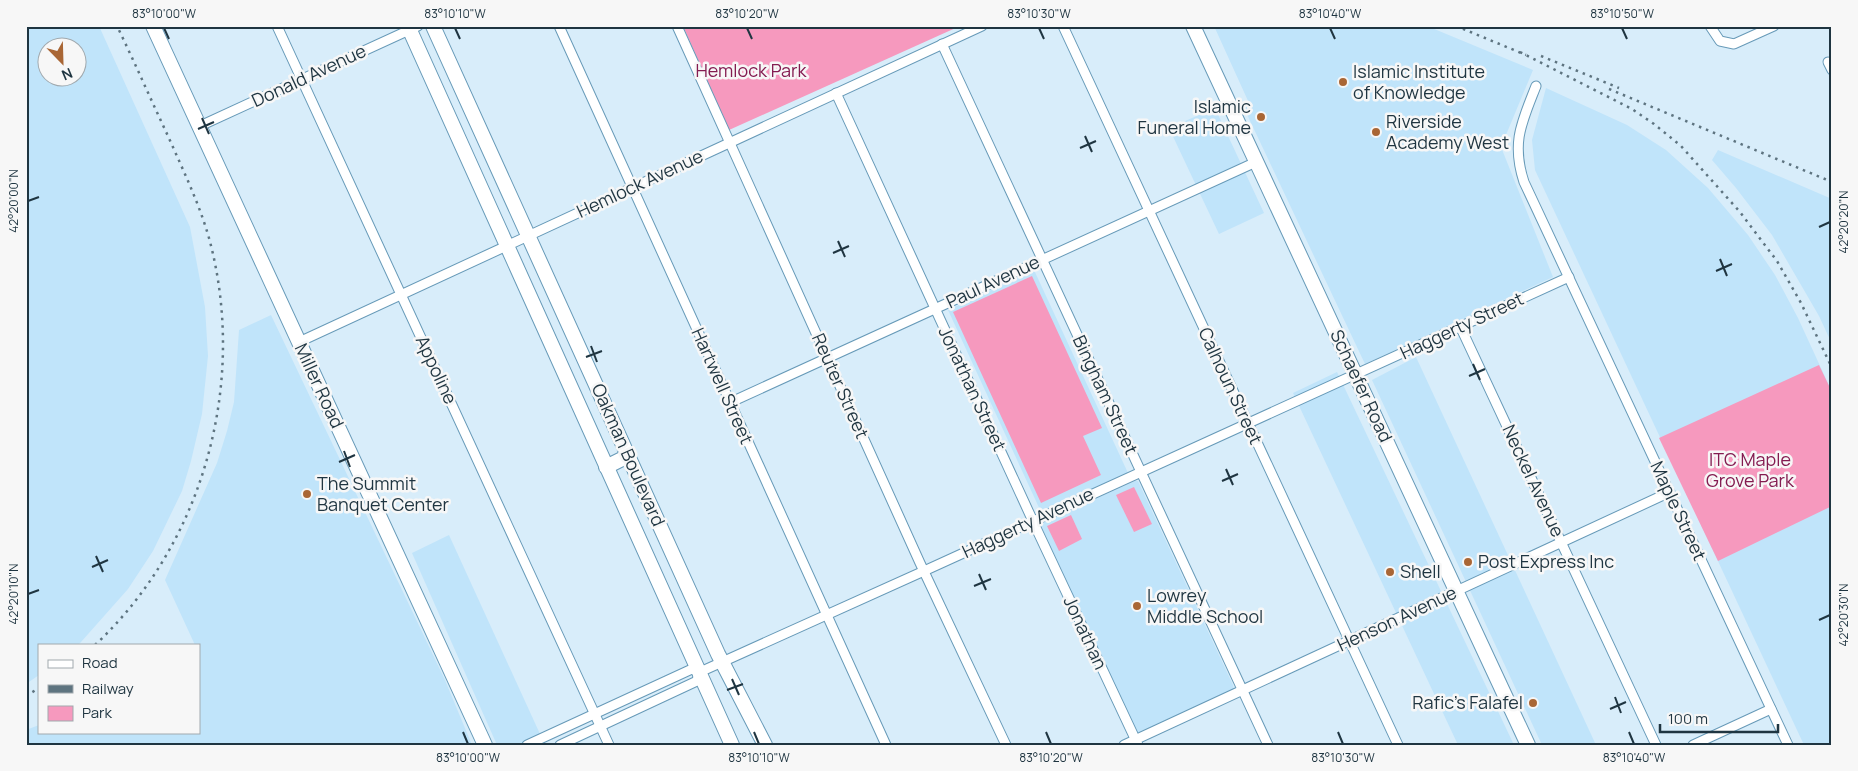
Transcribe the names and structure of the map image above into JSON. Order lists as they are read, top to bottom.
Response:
{
  "streets": {
    "street": [
      "Donald Avenue",
      "Hemlock Avenue",
      "Paul Avenue",
      "Haggerty Street",
      "Appoline",
      "Miller Road",
      "Hartwell Street",
      "Reuter Street",
      "Calhoun Street",
      "Schaefer Road",
      "Jonathan Street",
      "Bingham Street",
      "Oakman Boulevard",
      "Neckel Avenue",
      "Maple Street",
      "Haggerty Avenue",
      "Henson Avenue",
      "Jonathan"
    ]
  },
  "crossings": [
    ["Donald Avenue", "Appoline"],
    ["Donald Avenue", "Miller Road"],
    ["Donald Avenue", "Oakman Boulevard"],
    ["Hemlock Avenue", "Appoline"],
    ["Hemlock Avenue", "Miller Road"],
    ["Hemlock Avenue", "Hartwell Street"],
    ["Hemlock Avenue", "Reuter Street"],
    ["Hemlock Avenue", "Jonathan Street"],
    ["Hemlock Avenue", "Bingham Street"],
    ["Hemlock Avenue", "Oakman Boulevard"],
    ["Paul Avenue", "Hartwell Street"],
    ["Paul Avenue", "Reuter Street"],
    ["Paul Avenue", "Calhoun Street"],
    ["Paul Avenue", "Schaefer Road"],
    ["Paul Avenue", "Jonathan Street"],
    ["Paul Avenue", "Bingham Street"],
    ["Haggerty Street", "Schaefer Road"],
    ["Haggerty Street", "Neckel Avenue"],
    ["Haggerty Street", "Maple Street"],
    ["Haggerty Street", "Haggerty Avenue"],
    ["Appoline", "Haggerty Avenue"],
    ["Hartwell Street", "Haggerty Avenue"],
    ["Reuter Street", "Haggerty Avenue"],
    ["Calhoun Street", "Haggerty Avenue"],
    ["Calhoun Street", "Henson Avenue"],
    ["Schaefer Road", "Haggerty Avenue"],
    ["Schaefer Road", "Henson Avenue"],
    ["Jonathan Street", "Haggerty Avenue"],
    ["Jonathan Street", "Jonathan"],
    ["Bingham Street", "Haggerty Avenue"],
    ["Bingham Street", "Henson Avenue"],
    ["Oakman Boulevard", "Haggerty Avenue"],
    ["Neckel Avenue", "Henson Avenue"],
    ["Maple Street", "Henson Avenue"],
    ["Haggerty Avenue", "Jonathan"],
    ["Henson Avenue", "Jonathan"]
  ],
  "parks": ["Hemlock Park", "ITC Maple Grove Park"],
  "places": [
    "Islamic Institute of Knowledge",
    "Islamic Funeral Home",
    "Riverside Academy West",
    "The Summit Banquet Center",
    "Post Express Inc",
    "Shell",
    "Lowrey Middle School",
    "Rafic's Falafel"
  ],
  "legend": ["Road", "Railway", "Park"],
  "scale_bar": "100 m",
  "north": "bottom right",
  "coordinates": [
    "83°10'00\"W",
    "83°10'10\"W",
    "83°10'20\"W",
    "83°10'30\"W",
    "83°10'40\"W",
    "83°10'50\"W",
    "42°20'00\"N",
    "42°20'20\"N",
    "42°20'10\"N",
    "42°20'30\"N"
  ]
}
